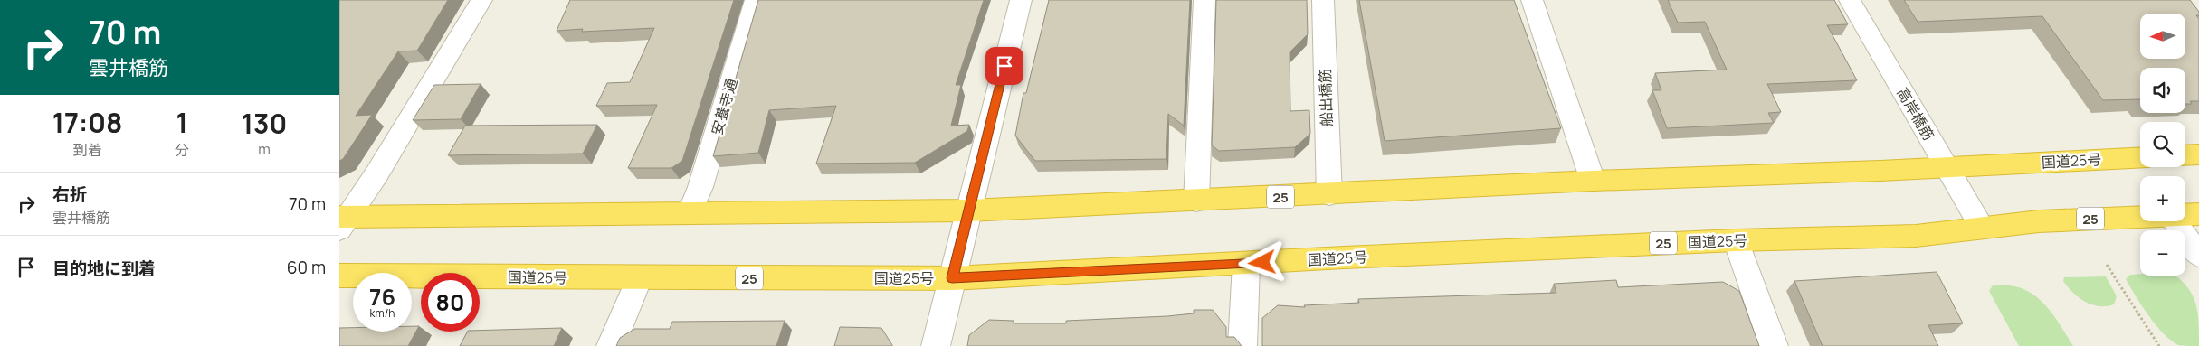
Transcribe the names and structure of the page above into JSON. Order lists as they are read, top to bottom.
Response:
{
  "streets": {
    "highway": ["国道25号", "25"],
    "street": ["船出橋筋", "安養寺通", "高岸橋筋"]
  },
  "crossings": [
    ["船出橋筋", "国道25号"],
    ["安養寺通", "国道25号"],
    ["高岸橋筋", "国道25号"]
  ],
  "north": "left",
  "page": {
    "turn": ["70 m", "雲井橋筋"],
    "map_buttons": ["+", "−"],
    "eta": [
      "17:08",
      "到着",
      "1",
      "分",
      "130",
      "m"
    ],
    "list": [
      {
        "name": "右折",
        "note": "雲井橋筋",
        "value": "70 m"
      },
      {
        "name": "目的地に到着",
        "value": "60 m"
      }
    ],
    "speed": "76 km/h",
    "limit": "80"
  }
}
